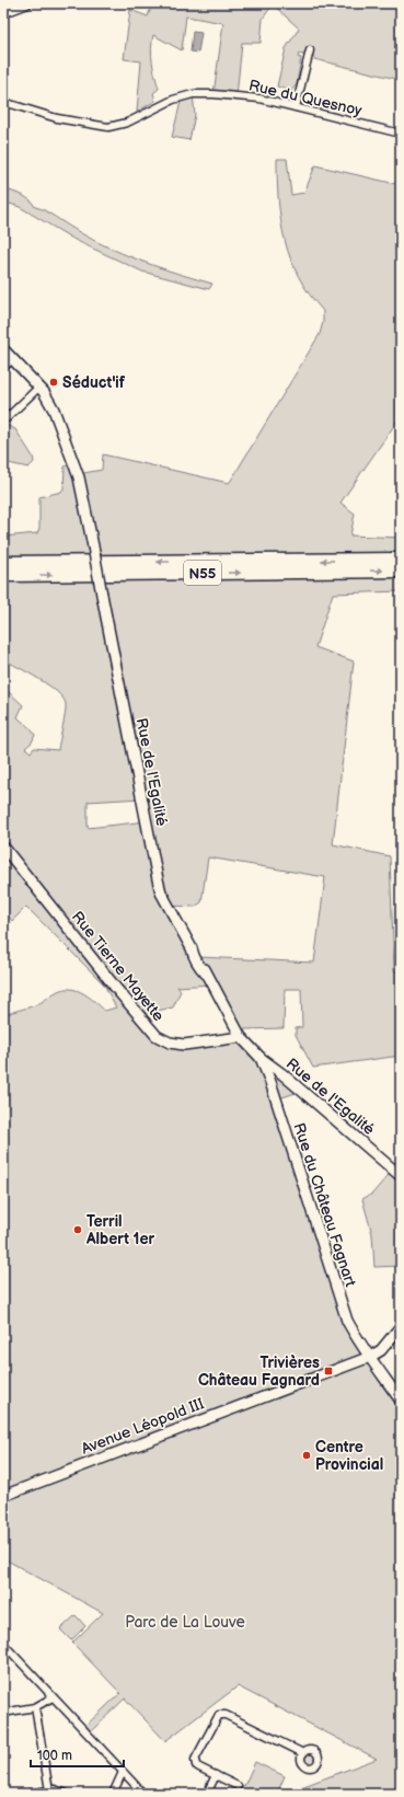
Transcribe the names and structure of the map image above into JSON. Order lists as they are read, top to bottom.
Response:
{
  "streets": {
    "highway": ["N55"],
    "street": [
      "Rue du Quesnoy",
      "Rue de l'Egalité",
      "Rue Tierne Mayette",
      "Rue du Château Fagnart",
      "Avenue Léopold III"
    ]
  },
  "crossings": [
    ["Rue de l'Egalité", "Rue Tierne Mayette"],
    ["Rue de l'Egalité", "Rue du Château Fagnart"],
    ["Rue du Château Fagnart", "Avenue Léopold III"]
  ],
  "parks": ["Parc de La Louve"],
  "places": {
    "other": ["Séduct'if", "Terril Albert 1er", "Centre Provincial"],
    "transit": ["Trivières Château Fagnard"]
  },
  "scale_bar": "100 m"
}
